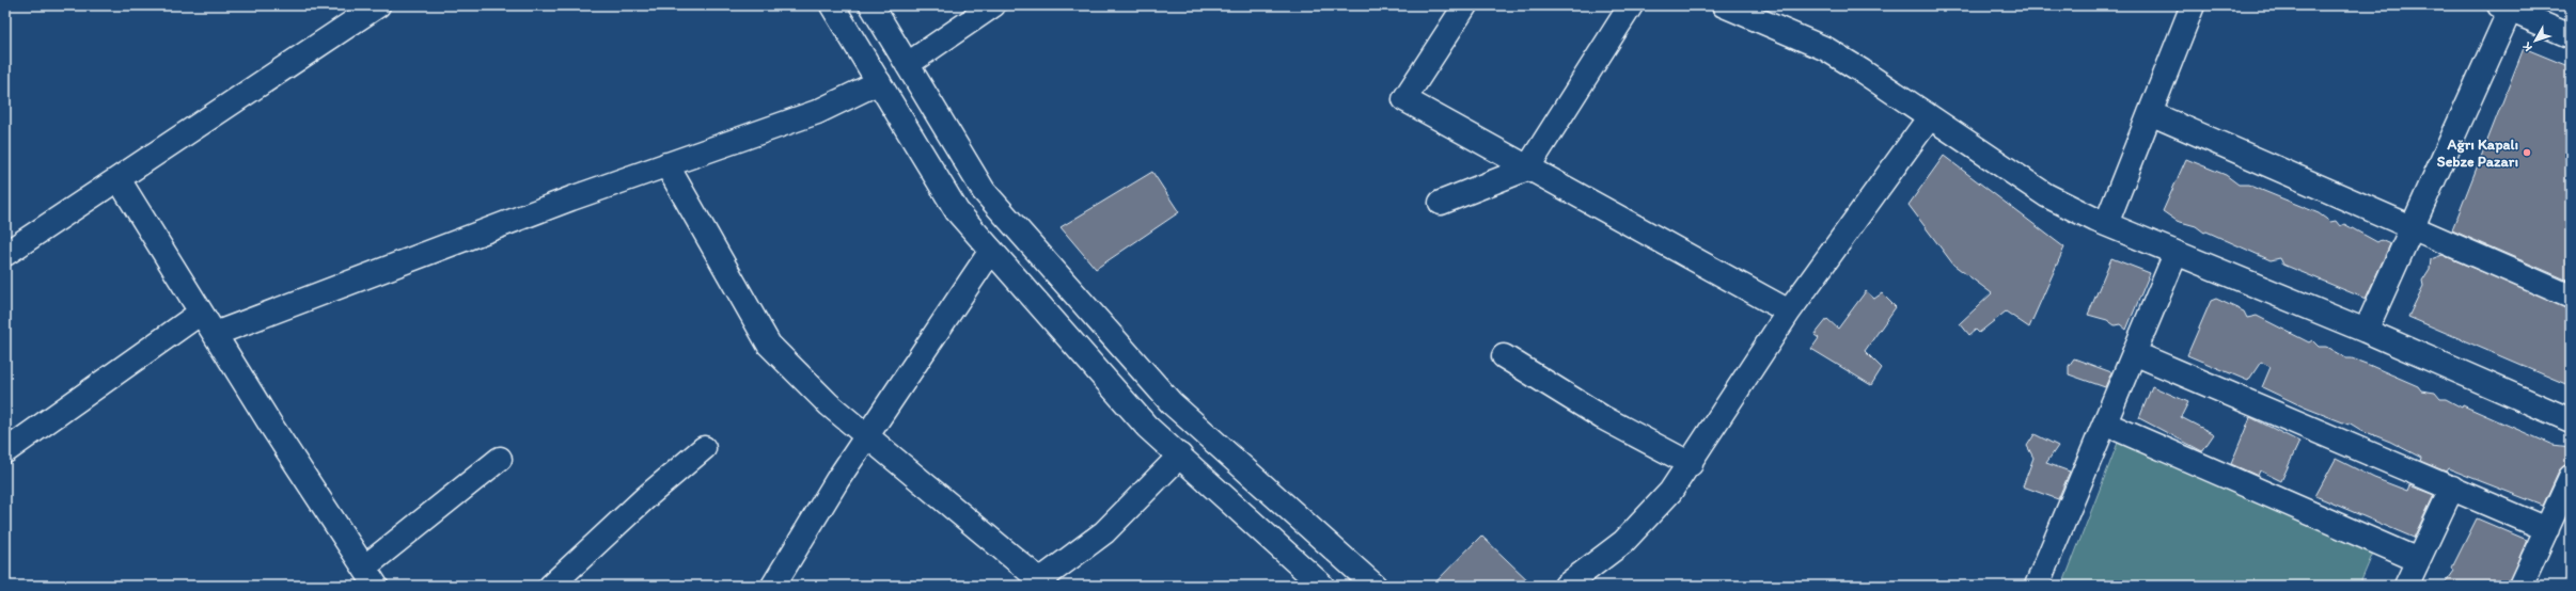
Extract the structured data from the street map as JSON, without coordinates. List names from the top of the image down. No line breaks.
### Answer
{"places":["Ağrı Kapalı Sebze Pazarı"],"north":"bottom left"}
